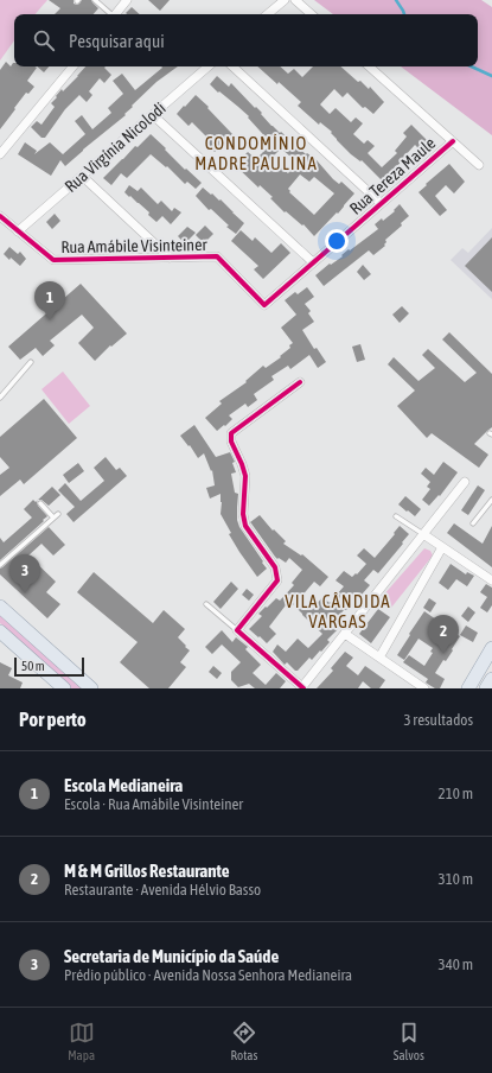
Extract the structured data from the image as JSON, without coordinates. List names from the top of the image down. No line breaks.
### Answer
{"streets":{"street":["Rua Virgínia Nicolodi","Rua Tereza Maule","Rua Amábile Visinteiner"]},"crossings":[["Rua Virgínia Nicolodi","Rua Amábile Visinteiner"],["Rua Tereza Maule","Rua Amábile Visinteiner"]],"districts":["CONDOMÍNIO MADRE PAULINA","VILA CÂNDIDA VARGAS"],"scale_bar":"50 m","page":{"search":"Pesquisar aqui","pins":["1","3","2"],"scale":"50 m","heading":["Por perto","3 resultados"],"list":[{"mark":"1","name":"Escola Medianeira","note":"Escola · Rua Amábile Visinteiner","value":"210 m"},{"mark":"2","name":"M & M Grillos Restaurante","note":"Restaurante · Avenida Hélvio Basso","value":"310 m"},{"mark":"3","name":"Secretaria de Município da Saúde","note":"Prédio público · Avenida Nossa Senhora Medianeira","value":"340 m"}],"nav":["Mapa","Rotas","Salvos"]}}
